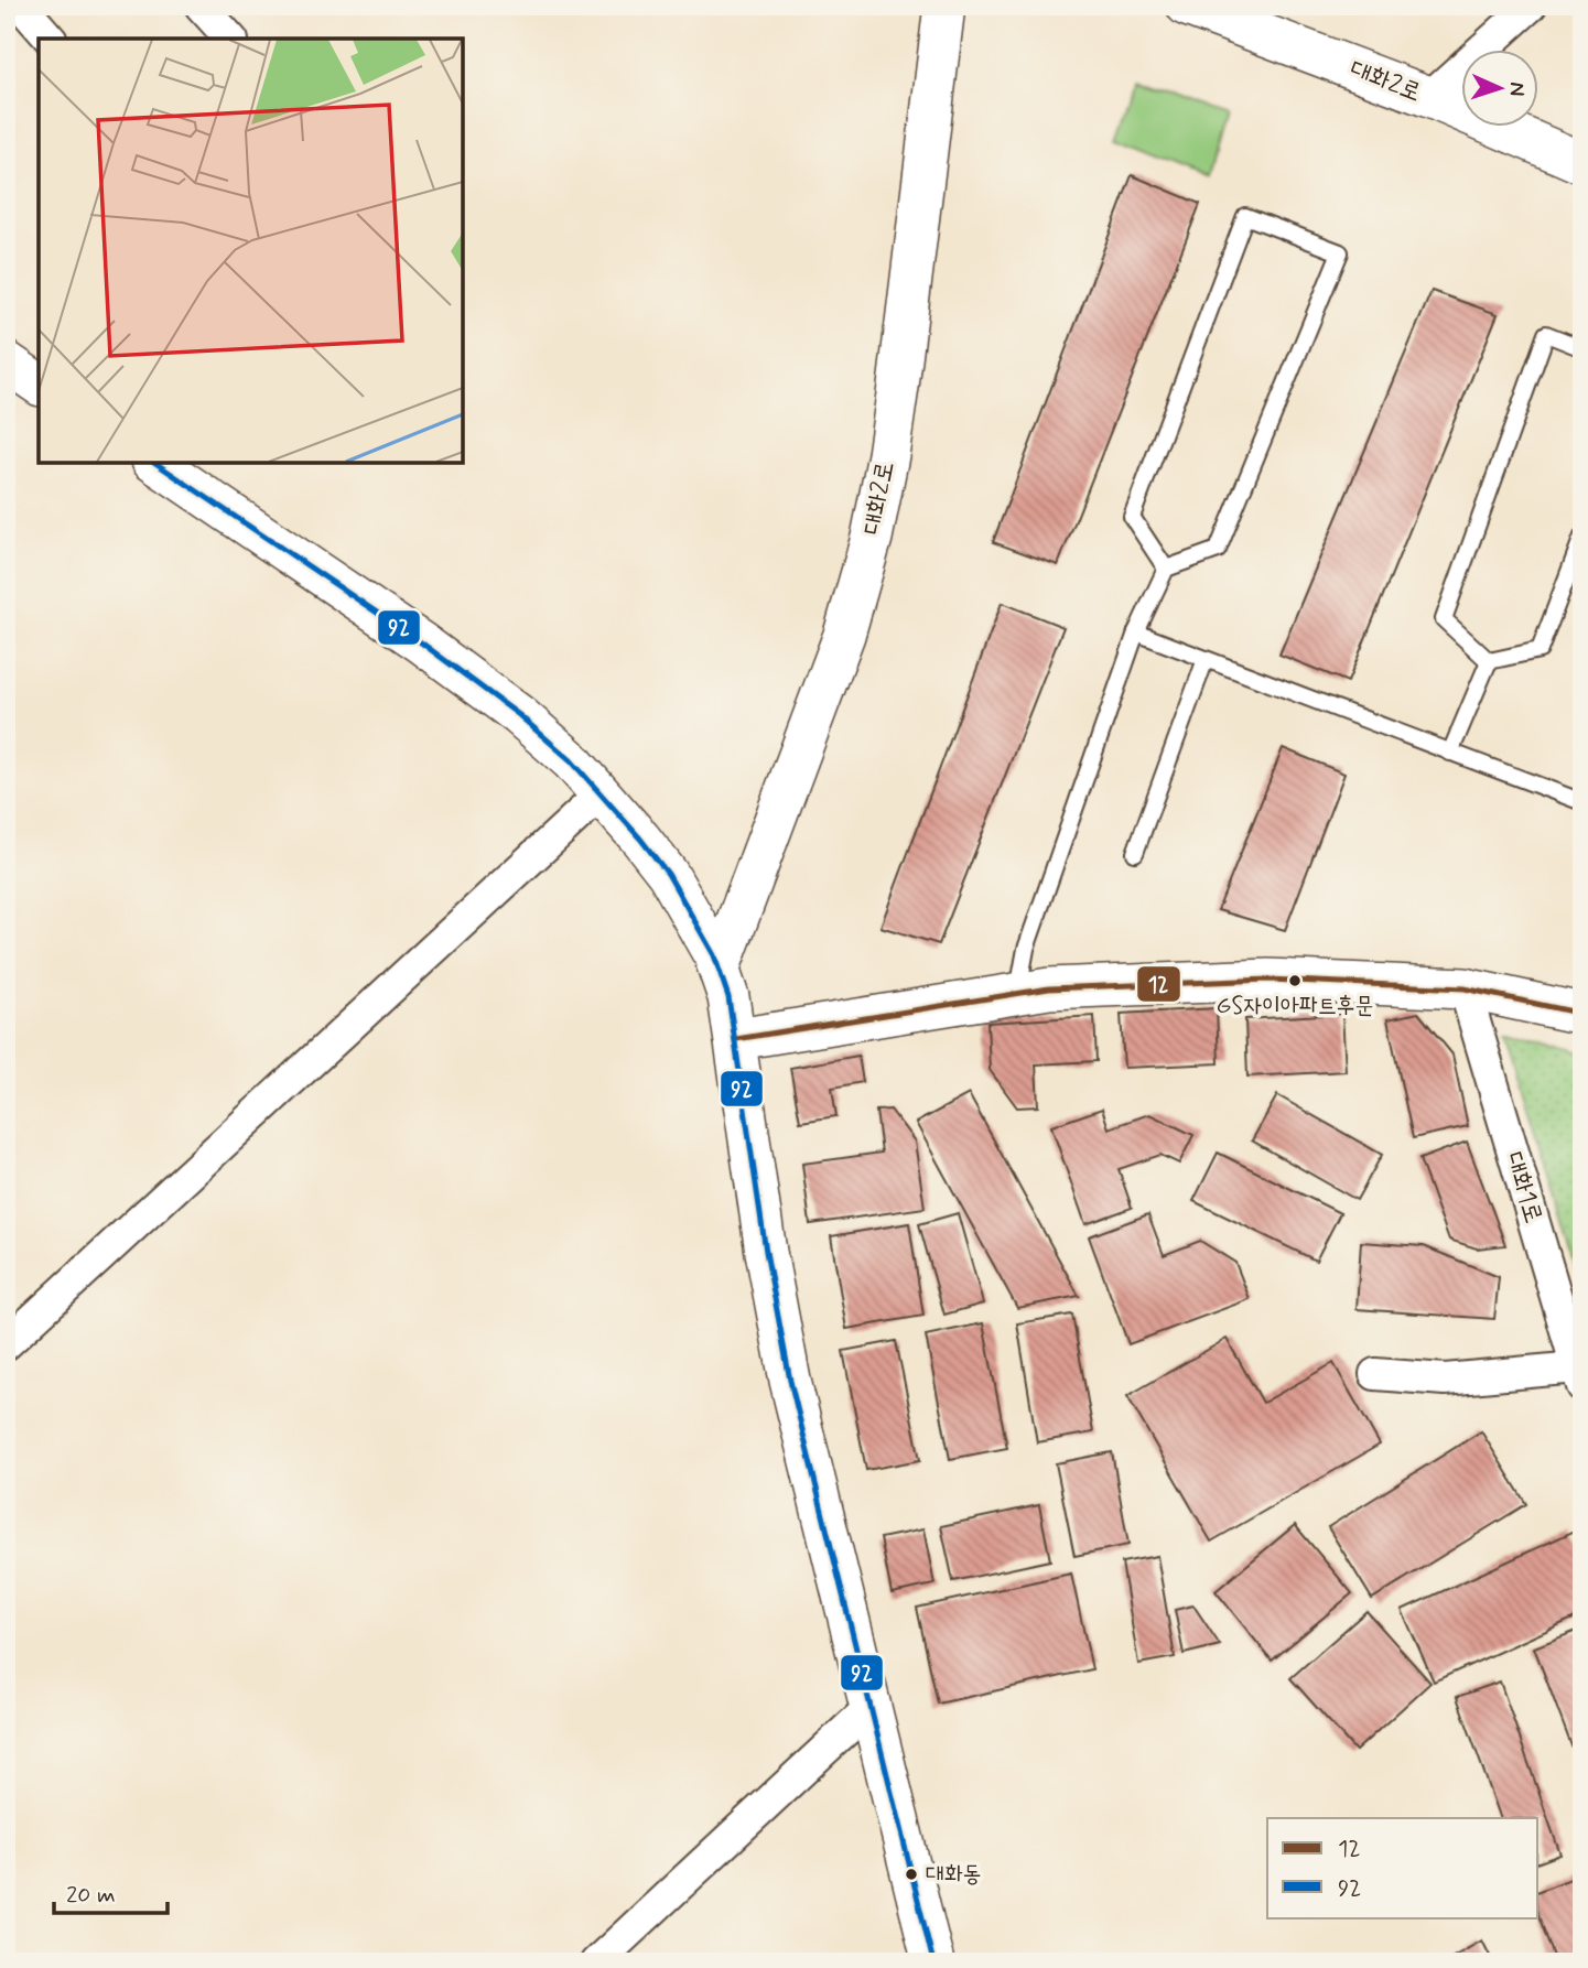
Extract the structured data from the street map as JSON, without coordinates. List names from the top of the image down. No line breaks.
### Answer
{"streets":{"street":["대화2로","대화1로"]},"places":["GS자이아파트후문","대화동"],"lines":["transit line 92","transit line 12"],"legend":["12","92"],"scale_bar":"20 m","north":"right"}
